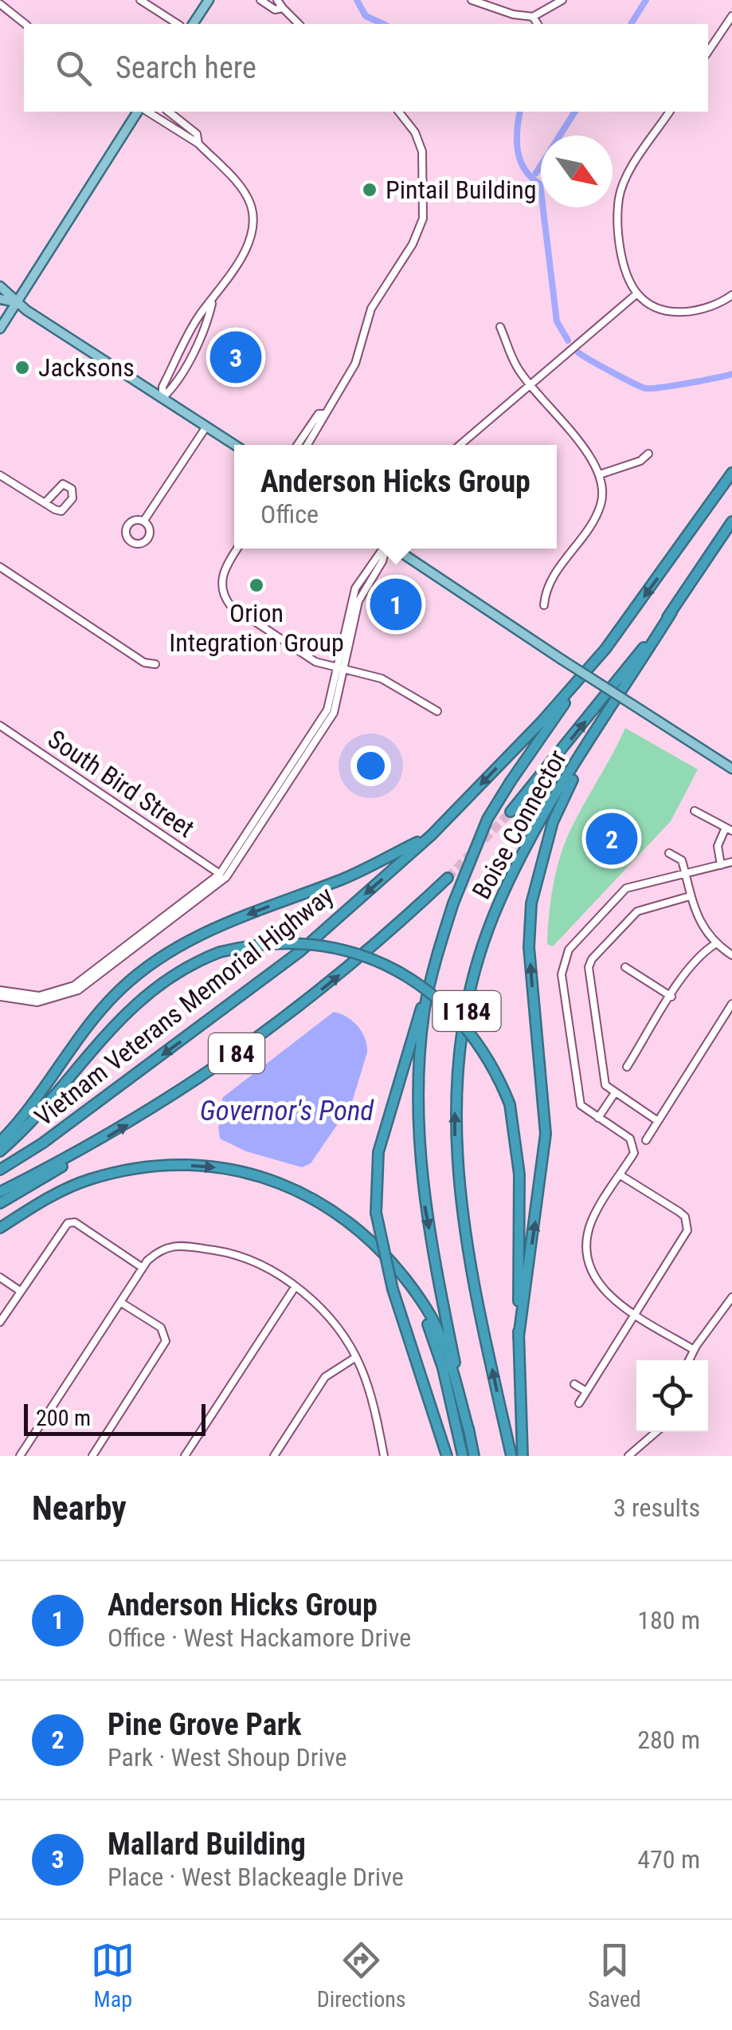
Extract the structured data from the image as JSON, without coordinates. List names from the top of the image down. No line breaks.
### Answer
{"streets":{"highway":["Boise Connector","Vietnam Veterans Memorial Highway","I 184","I 84"],"street":["South Bird Street"]},"crossings":[["Boise Connector","Vietnam Veterans Memorial Highway"]],"water":["Governor's Pond"],"places":["Pintail Building","Jacksons","Orion Integration Group"],"scale_bar":"200 m","north":"bottom right","page":{"search":"Search here","pins":["3","1","2"],"popup":["Anderson Hicks Group","Office"],"scale":"200 m","heading":["Nearby","3 results"],"list":[{"mark":"1","name":"Anderson Hicks Group","note":"Office · West Hackamore Drive","value":"180 m"},{"mark":"2","name":"Pine Grove Park","note":"Park · West Shoup Drive","value":"280 m"},{"mark":"3","name":"Mallard Building","note":"Place · West Blackeagle Drive","value":"470 m"}],"nav":["Map","Directions","Saved"]}}
